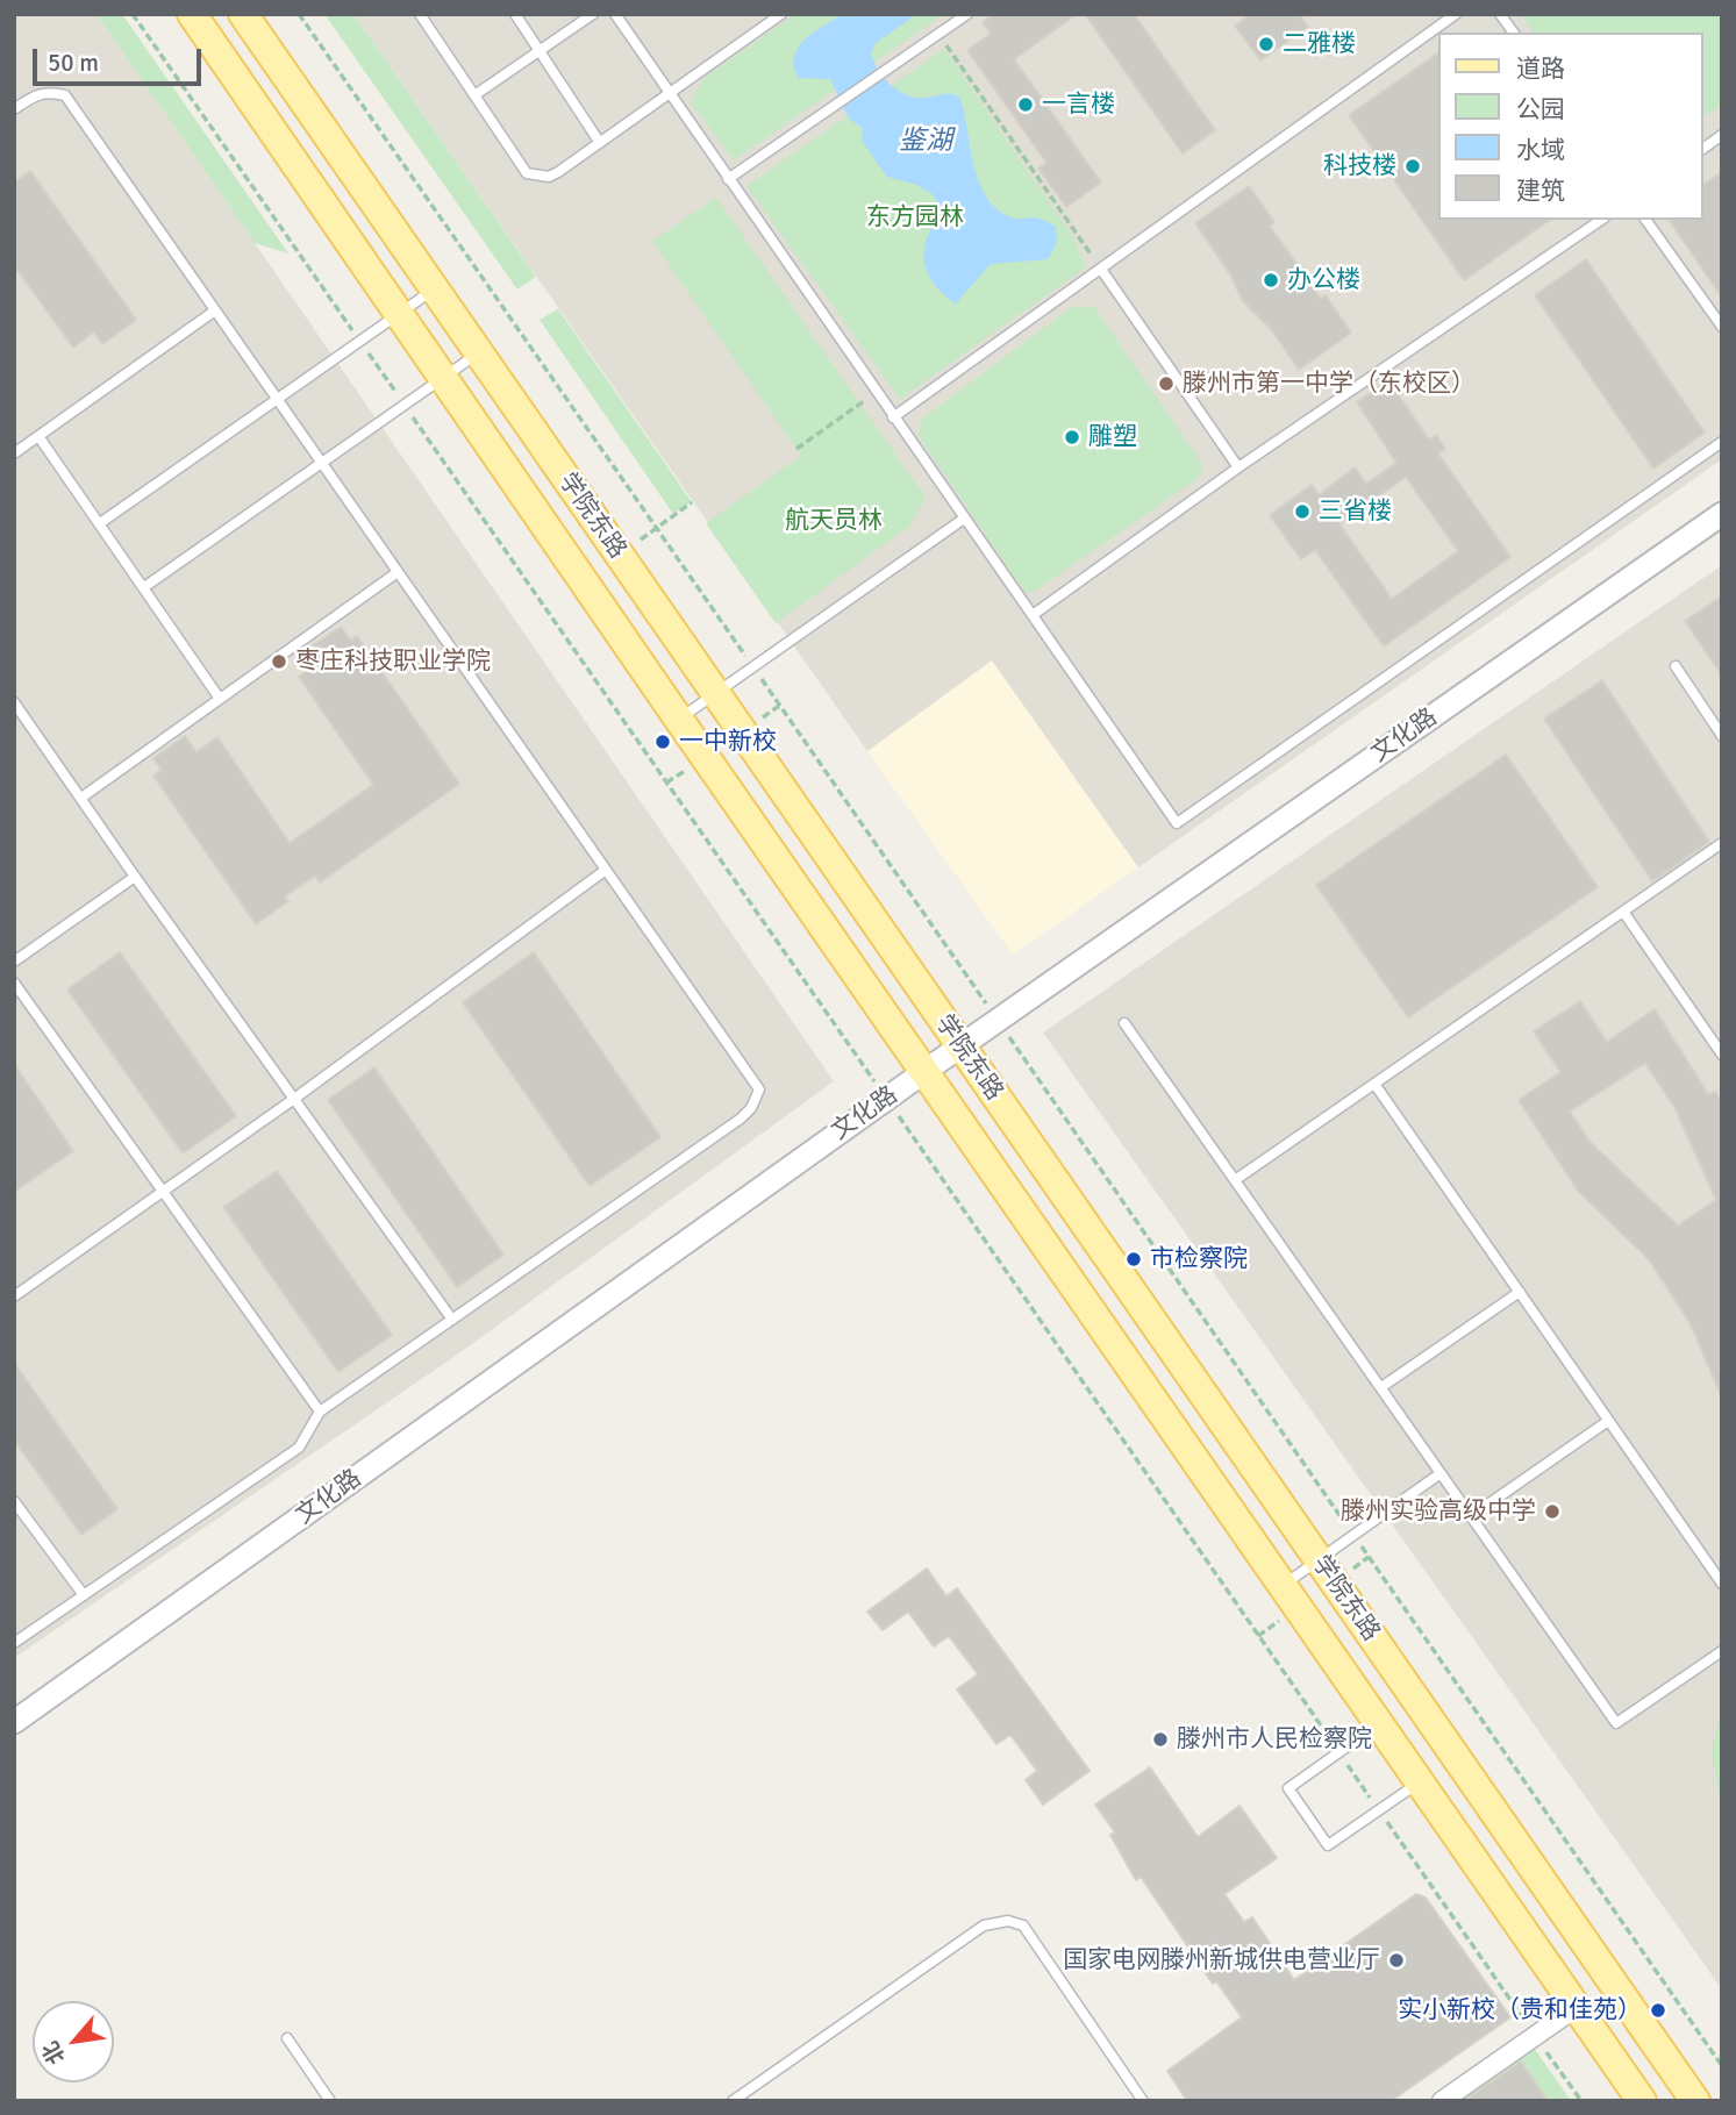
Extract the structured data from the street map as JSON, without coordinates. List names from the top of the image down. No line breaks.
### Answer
{"streets":{"main road":["学院东路"],"street":["文化路"]},"crossings":[["学院东路","文化路"]],"water":["鉴湖"],"parks":["东方园林","航天员林"],"places":["二雅楼","一言楼","科技楼","办公楼","滕州市第一中学（东校区）","雕塑","三省楼","枣庄科技职业学院","一中新校","市检察院","滕州实验高级中学","滕州市人民检察院","国家电网滕州新城供电营业厅","实小新校（贵和佳苑）"],"legend":["道路","公园","水域","建筑"],"scale_bar":"50 m","north":"bottom left"}
